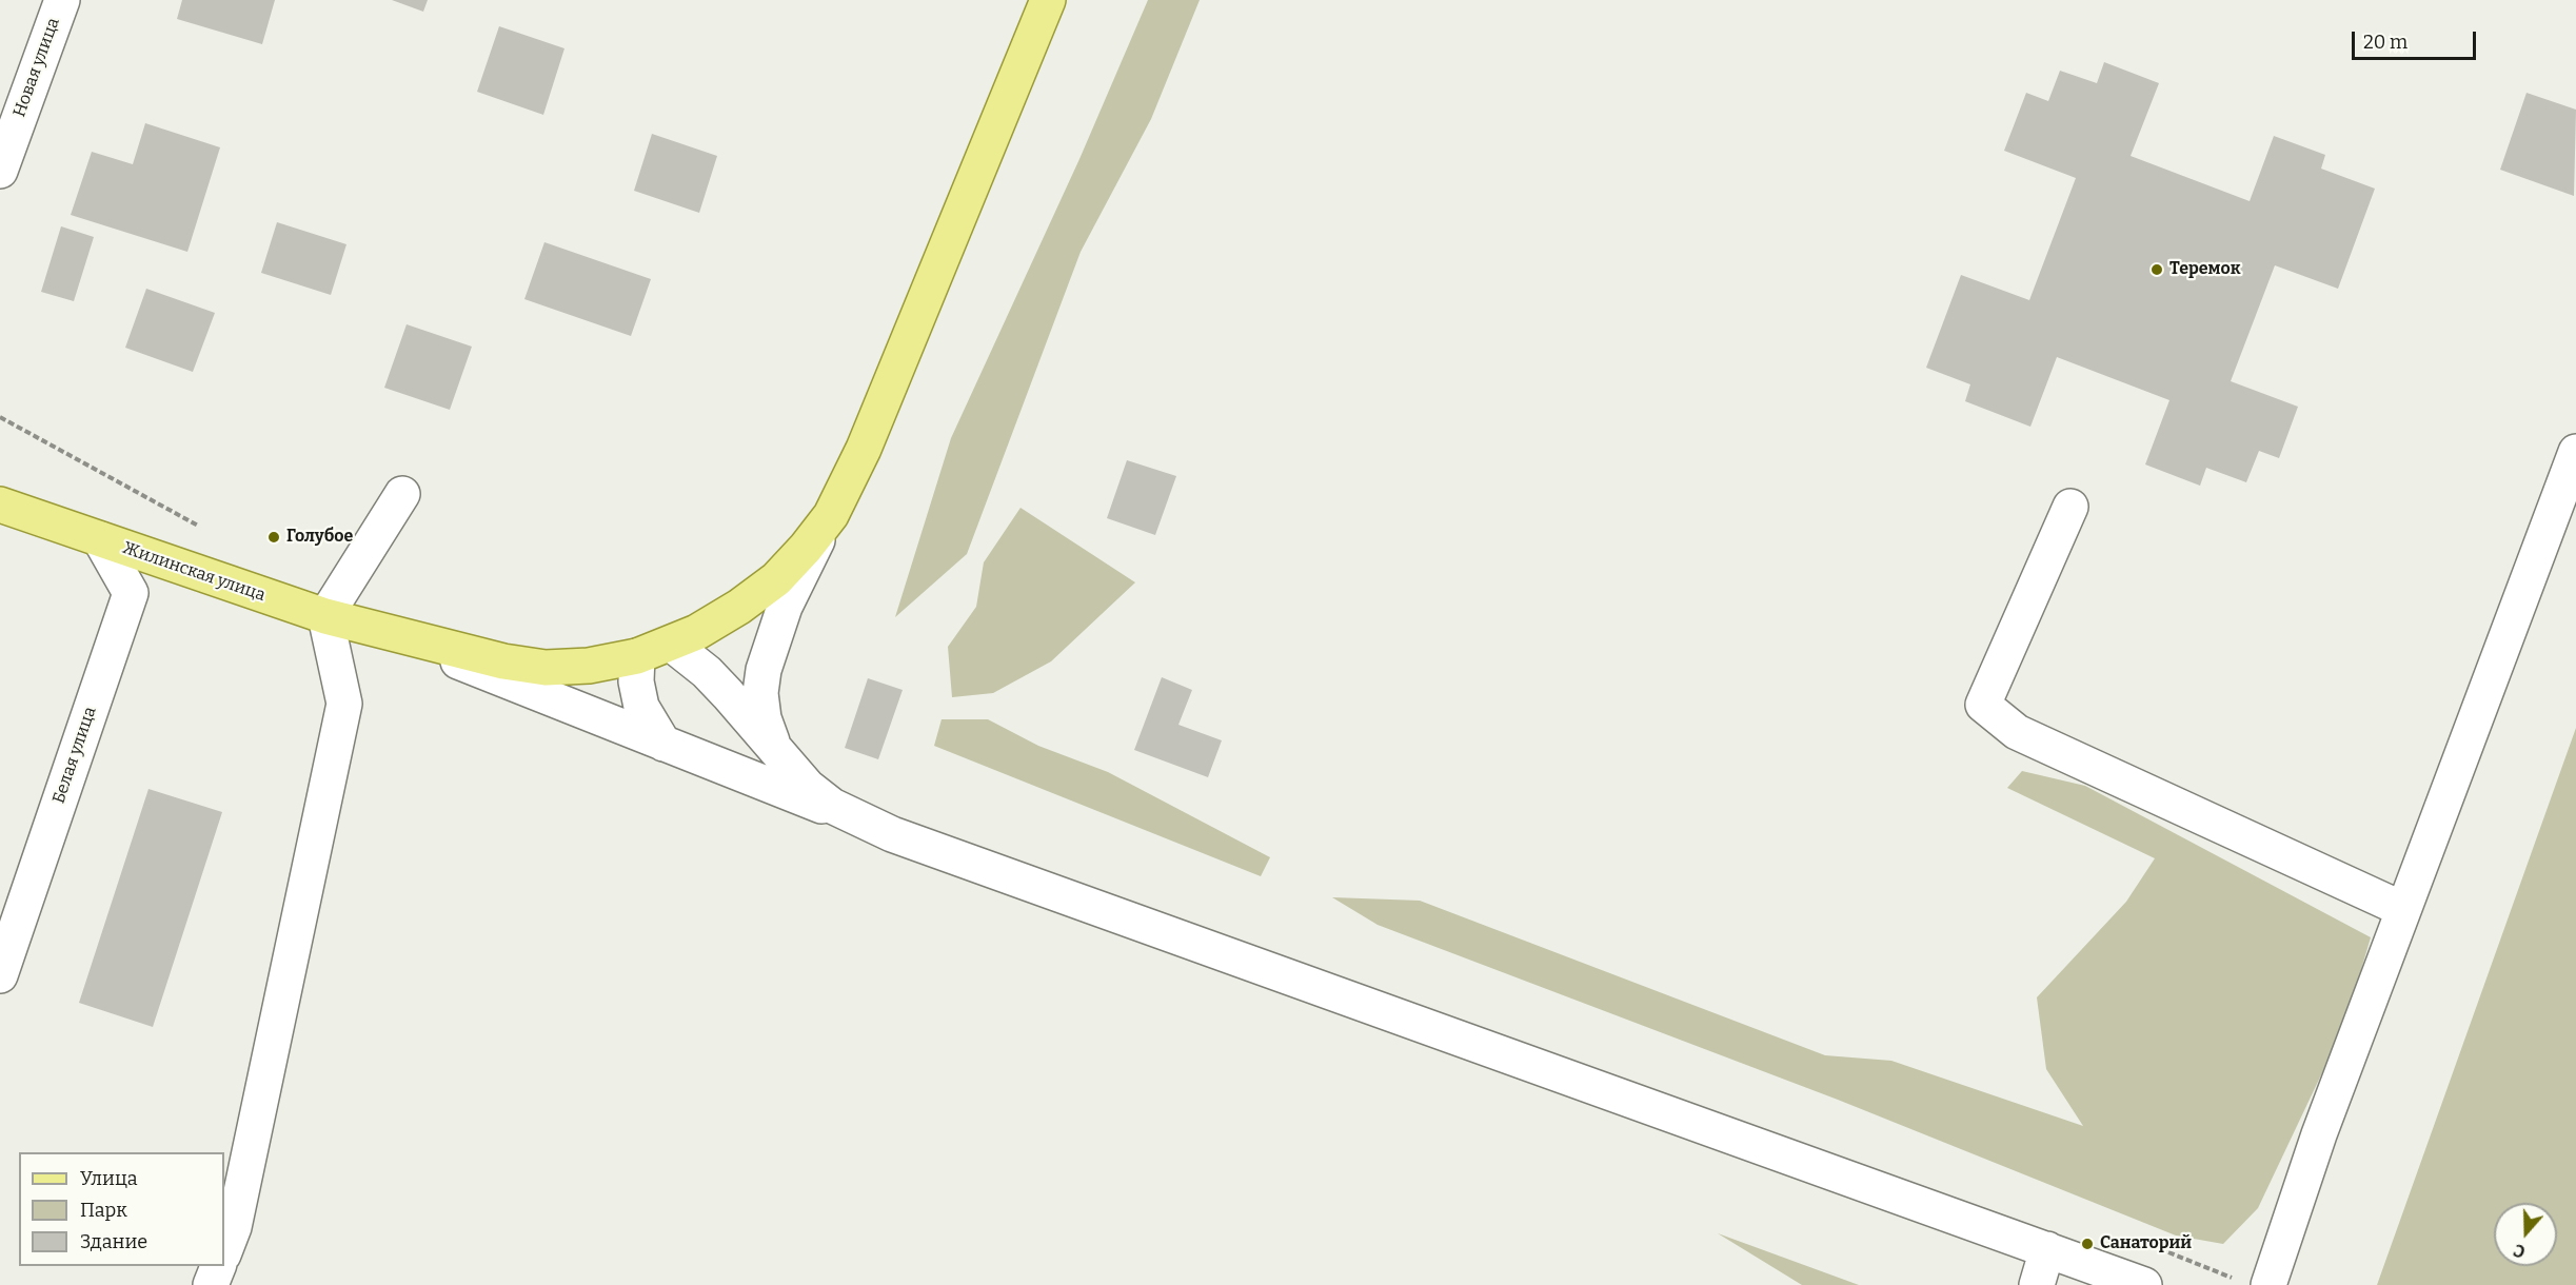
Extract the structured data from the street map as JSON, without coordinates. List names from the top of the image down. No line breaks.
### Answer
{"streets":{"main road":["Жилинская улица"],"street":["Новая улица","Белая улица"]},"crossings":[["Жилинская улица","Белая улица"]],"places":["Теремок","Голубое","Санаторий"],"legend":["Улица","Парк","Здание"],"scale_bar":"20 m","north":"bottom"}
